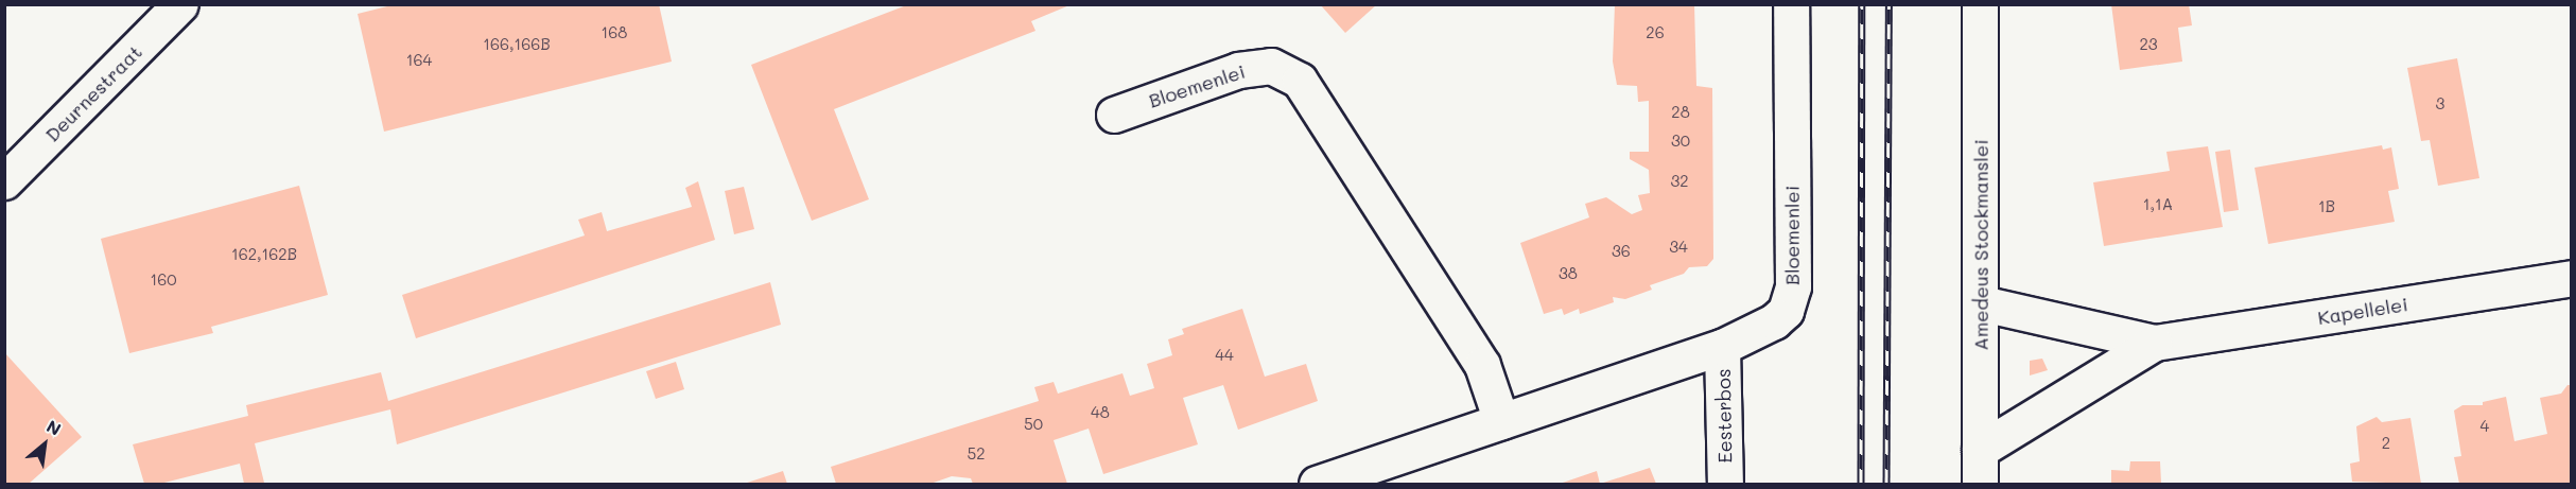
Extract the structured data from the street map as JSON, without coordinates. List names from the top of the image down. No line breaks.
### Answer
{"streets":{"street":["Bloemenlei","Deurnestraat","Amedeus Stockmanslei","Kapellelei","Eesterbos"]},"crossings":[["Bloemenlei","Eesterbos"],["Amedeus Stockmanslei","Kapellelei"]],"house_numbers":["168","26","166,166B","23","164","3","28","30","32","1,1A","1B","34","36","162,162B","38","160","44","48","50","4","2","52"],"north":"top right"}
